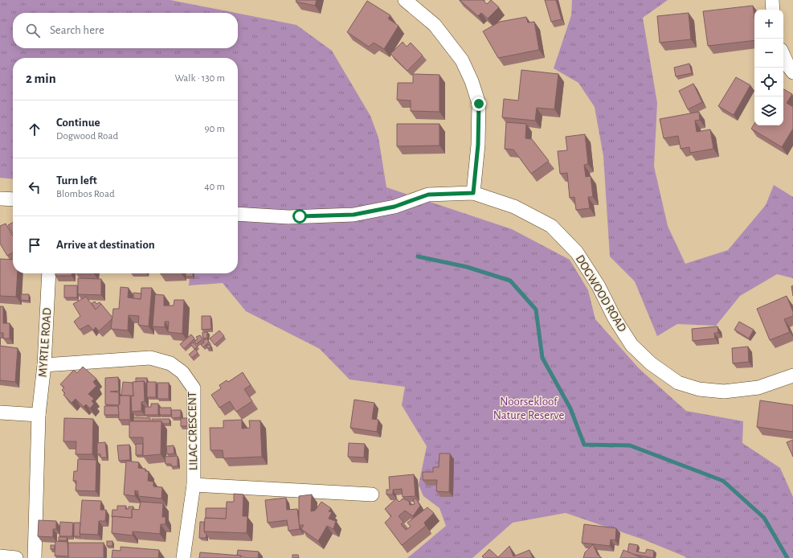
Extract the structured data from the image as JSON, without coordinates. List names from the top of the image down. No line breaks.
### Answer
{"streets":{"street":["DOGWOOD ROAD","MYRTLE ROAD","LILAC CRESCENT"]},"crossings":[["MYRTLE ROAD","LILAC CRESCENT"]],"parks":["Noorsekloof Nature Reserve"],"page":{"map_buttons":["+","−"],"search":"Search here","heading":["2 min","Walk · 130 m"],"list":[["Continue","Dogwood Road","90 m"],["Turn left","Blombos Road","40 m"],"Arrive at destination"]}}
